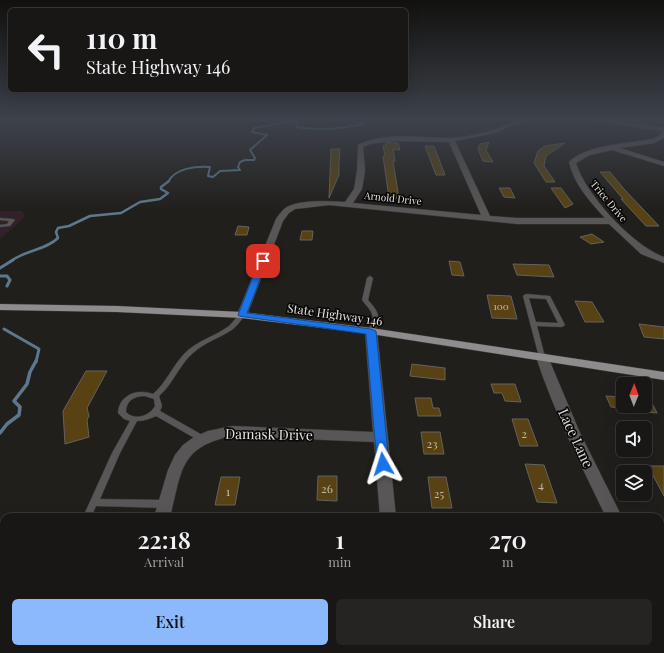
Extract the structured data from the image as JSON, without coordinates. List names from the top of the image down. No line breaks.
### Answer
{"streets":{"main road":["State Highway 146"],"street":["Arnold Drive","Trice Drive","Damask Drive","Lace Lane"]},"crossings":[["Arnold Drive","Trice Drive"],["Arnold Drive","State Highway 146"],["State Highway 146","Lace Lane"]],"house_numbers":["100","2","23","4","26","1","25"],"north":"top","page":{"turn":["110 m","State Highway 146"],"eta":["22:18","Arrival","1","min","270","m"],"buttons":["Exit","Share"]}}
